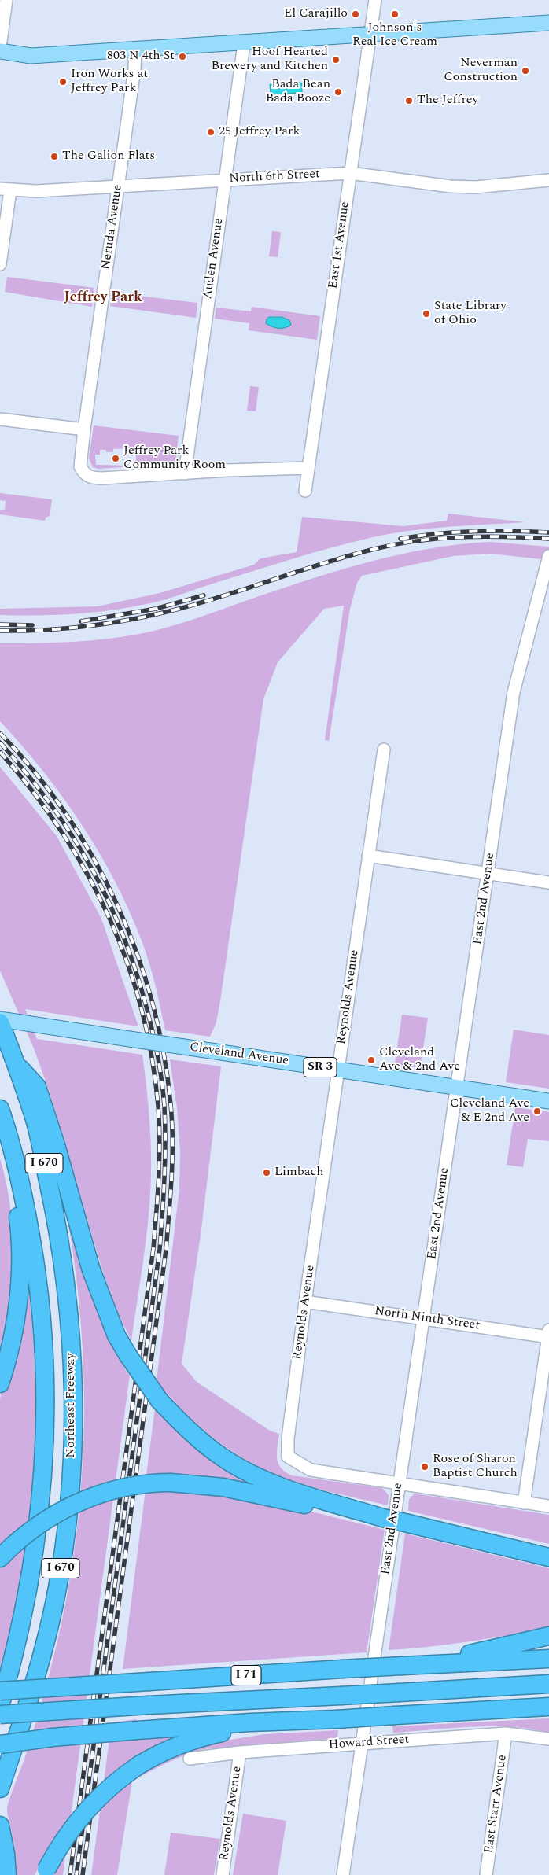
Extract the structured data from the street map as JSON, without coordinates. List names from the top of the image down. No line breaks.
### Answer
{"streets":{"highway":["I 670","Northeast Freeway","I 71"],"main road":["Cleveland Avenue","SR 3"],"street":["North 6th Street","Neruda Avenue","East 1st Avenue","Auden Avenue","East 2nd Avenue","Reynolds Avenue","North Ninth Street","Howard Street","East Starr Avenue"]},"crossings":[["North 6th Street","Neruda Avenue"],["North 6th Street","East 1st Avenue"],["North 6th Street","Auden Avenue"],["Neruda Avenue","Auden Avenue"],["East 2nd Avenue","Reynolds Avenue"],["East 2nd Avenue","Cleveland Avenue"],["East 2nd Avenue","North Ninth Street"],["East 2nd Avenue","Howard Street"],["Reynolds Avenue","Cleveland Avenue"],["Reynolds Avenue","North Ninth Street"],["Reynolds Avenue","Howard Street"],["Howard Street","East Starr Avenue"]],"districts":["Jeffrey Park"],"places":["El Carajillo","Johnson's Real Ice Cream","803 N 4th St","Hoof Hearted Brewery and Kitchen","Neverman Construction","Iron Works at Jeffrey Park","Bada Bean Bada Booze","The Jeffrey","25 Jeffrey Park","The Galion Flats","State Library of Ohio","Jeffrey Park Community Room","Cleveland Ave & 2nd Ave","Cleveland Ave & E 2nd Ave","Limbach","Rose of Sharon Baptist Church"]}
